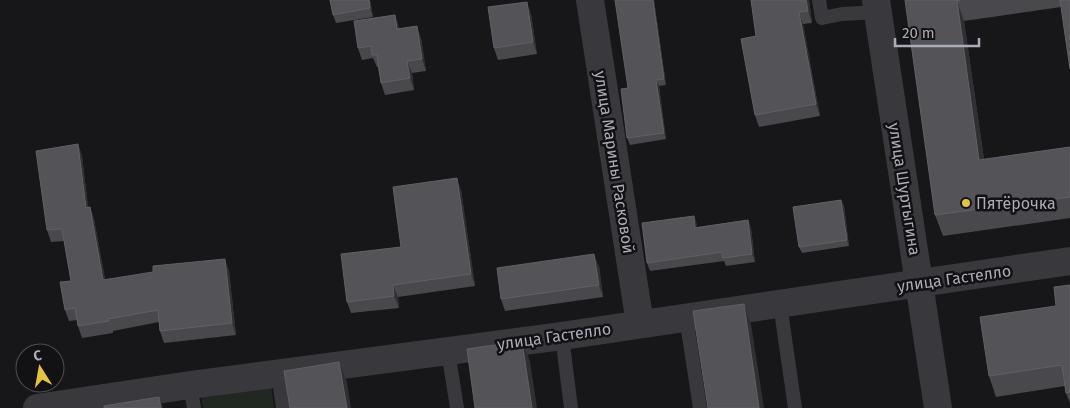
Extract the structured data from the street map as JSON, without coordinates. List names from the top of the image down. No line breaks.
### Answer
{"streets":{"street":["улица Марины Расковой","улица Шуртыгина","улица Гастелло"]},"crossings":[["улица Марины Расковой","улица Гастелло"],["улица Шуртыгина","улица Гастелло"]],"places":["Пятёрочка"],"scale_bar":"20 m","north":"top"}
